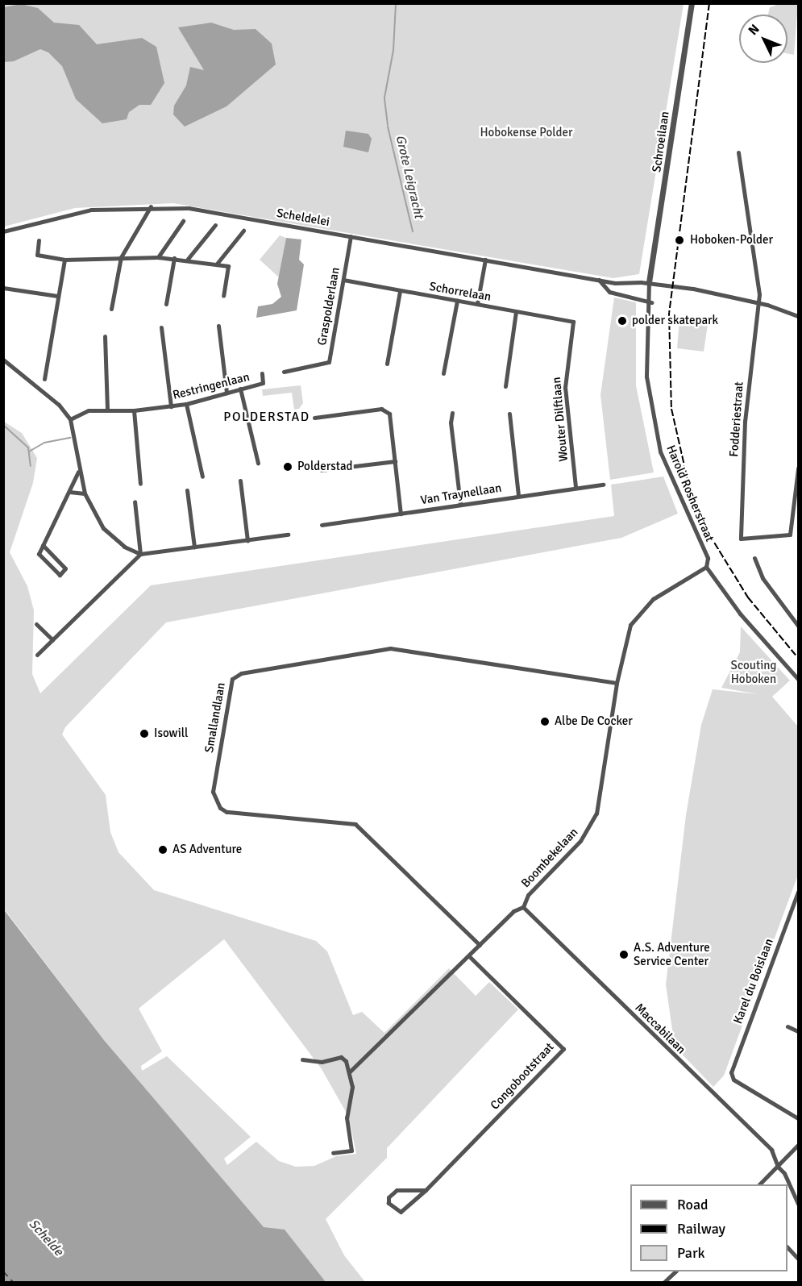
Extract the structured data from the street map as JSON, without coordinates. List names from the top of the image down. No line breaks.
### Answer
{"streets":{"street":["Schroeilaan","Scheldelei","Schorrelaan","Graspolderlaan","Restringenlaan","Wouter Dilftlaan","Fodderiestraat","Harold Rosherstraat","Van Traynellaan","Smallandlaan","Boombekelaan","Karel du Boislaan","Maccabilaan","Congobootstraat"]},"crossings":[["Schroeilaan","Scheldelei"],["Schroeilaan","Harold Rosherstraat"],["Scheldelei","Graspolderlaan"],["Scheldelei","Fodderiestraat"],["Scheldelei","Harold Rosherstraat"],["Schorrelaan","Graspolderlaan"],["Schorrelaan","Wouter Dilftlaan"],["Wouter Dilftlaan","Van Traynellaan"],["Harold Rosherstraat","Boombekelaan"],["Smallandlaan","Boombekelaan"],["Boombekelaan","Maccabilaan"],["Boombekelaan","Congobootstraat"]],"districts":["POLDERSTAD"],"water":["Grote Leigracht","Schelde"],"parks":["Hobokense Polder","Scouting Hoboken"],"places":["Hoboken-Polder","polder skatepark","Polderstad","Albe De Cocker","Isowill","AS Adventure","A.S. Adventure Service Center"],"legend":["Road","Railway","Park"],"north":"top left"}
